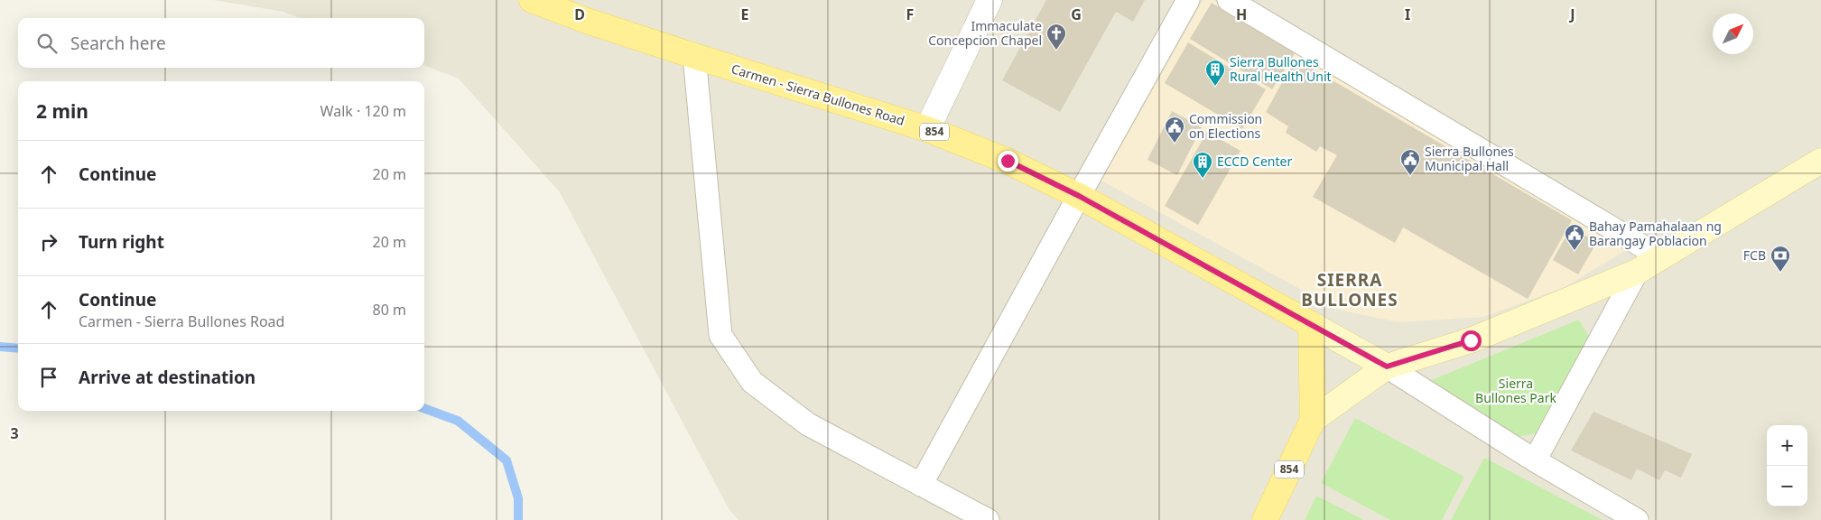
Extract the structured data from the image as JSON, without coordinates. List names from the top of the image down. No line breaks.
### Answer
{"streets":{"main road":["Carmen - Sierra Bullones Road","854"]},"crossings":[["Carmen - Sierra Bullones Road","854"]],"districts":["SIERRA BULLONES"],"parks":["Sierra Bullones Park"],"places":{"church":["Immaculate Concepcion Chapel"],"building":["Sierra Bullones Rural Health Unit","ECCD Center"],"public building":["Commission on Elections","Sierra Bullones Municipal Hall","Bahay Pamahalaan ng Barangay Poblacion"],"bank":["FCB"]},"north":"top right","page":{"search":"Search here","heading":["2 min","Walk · 120 m"],"list":[["Continue","20 m"],["Turn right","20 m"],["Continue","Carmen - Sierra Bullones Road","80 m"],"Arrive at destination"],"map_buttons":["+","−"]},"grid":{"columns":["D","E","F","G","H","I","J"],"rows":["3"]}}
